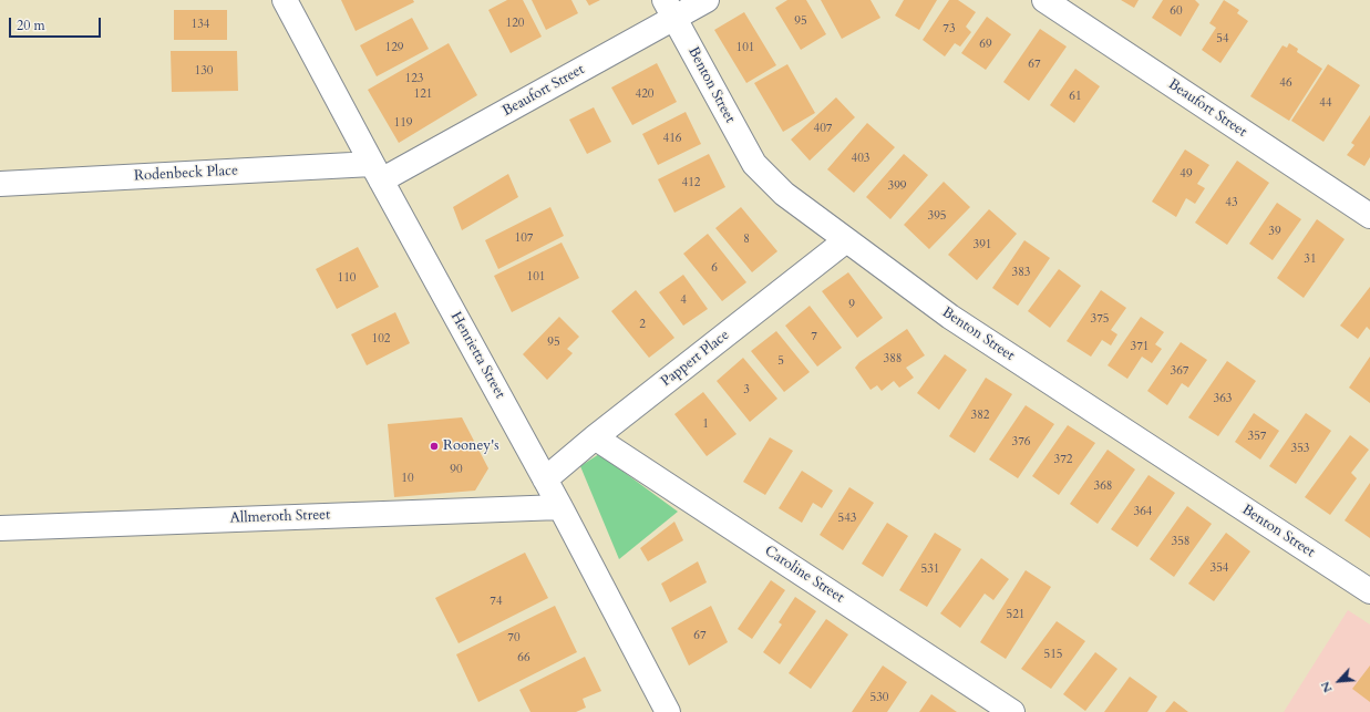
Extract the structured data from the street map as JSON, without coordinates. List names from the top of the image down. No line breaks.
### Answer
{"streets":{"street":["Benton Street","Beaufort Street","Rodenbeck Place","Henrietta Street","Pappert Place","Allmeroth Street","Caroline Street"]},"crossings":[["Benton Street","Beaufort Street"],["Benton Street","Pappert Place"],["Beaufort Street","Rodenbeck Place"],["Beaufort Street","Henrietta Street"],["Rodenbeck Place","Henrietta Street"],["Henrietta Street","Pappert Place"],["Henrietta Street","Allmeroth Street"],["Pappert Place","Caroline Street"]],"places":["Rooney's"],"house_numbers":["60","95","120","134","73","54","69","129","101","67","130","123","46","121","420","61","44","119","407","416","403","49","412","399","43","395","39","107","8","391","31","6","383","101","110","4","9","375","2","7","102","95","371","388","5","367","3","363","382","1","357","376","353","372","90","10","368","364","543","358","354","531","74","521","67","70","515","66","530"],"scale_bar":"20 m","north":"bottom left"}
